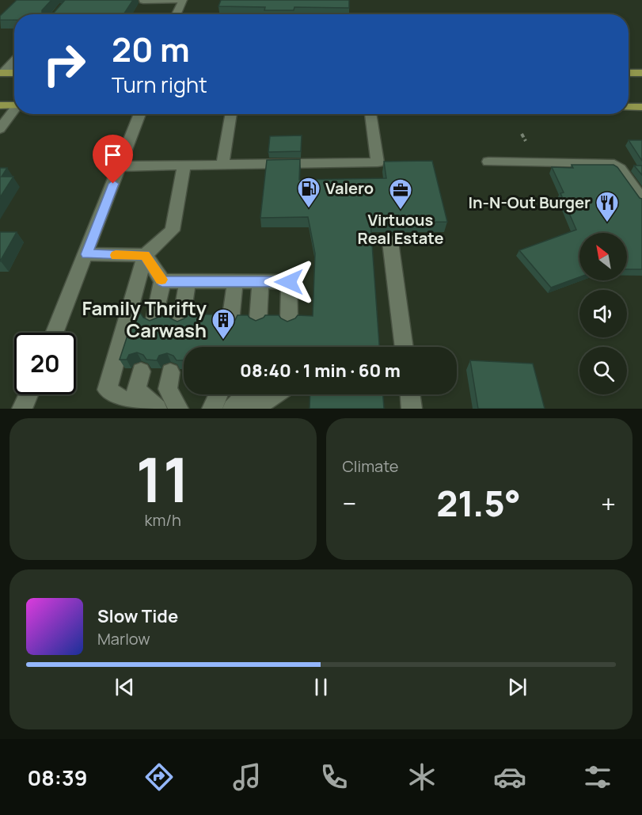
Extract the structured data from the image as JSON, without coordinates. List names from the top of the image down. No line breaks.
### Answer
{"places":{"fuel station":["Valero"],"office":["Virtuous Real Estate"],"restaurant":["In-N-Out Burger"],"building":["Family Thrifty Carwash"]},"north":"top left","page":{"turn":["20 m","Turn right"],"limit":"20","trip":"08:40 · 1 min · 60 m","tile":[["11","km/h"],"Climate"],"heat":["−","21.5°","+"],"song":["Slow Tide","Marlow"],"tabs":"08:39"}}
